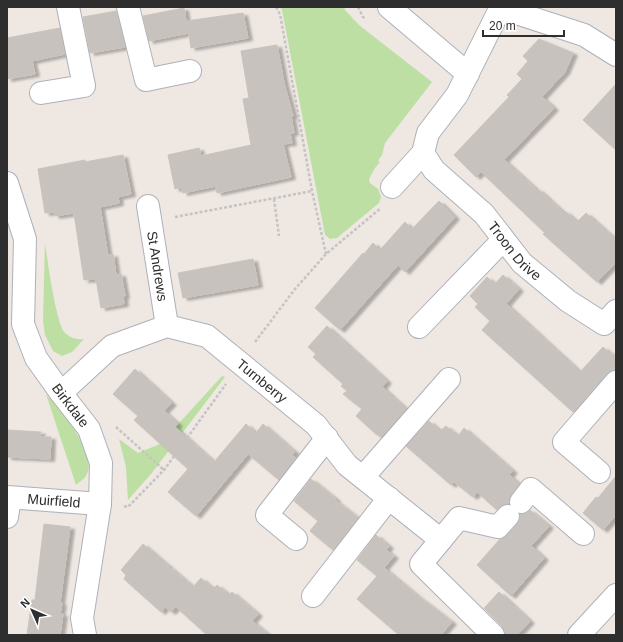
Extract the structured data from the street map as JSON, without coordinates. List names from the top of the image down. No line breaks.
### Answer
{"streets":{"street":["Troon Drive","St Andrews","Turnberry","Birkdale","Muirfield"]},"crossings":[["St Andrews","Turnberry"],["Birkdale","Muirfield"]],"scale_bar":"20 m","north":"top left"}
